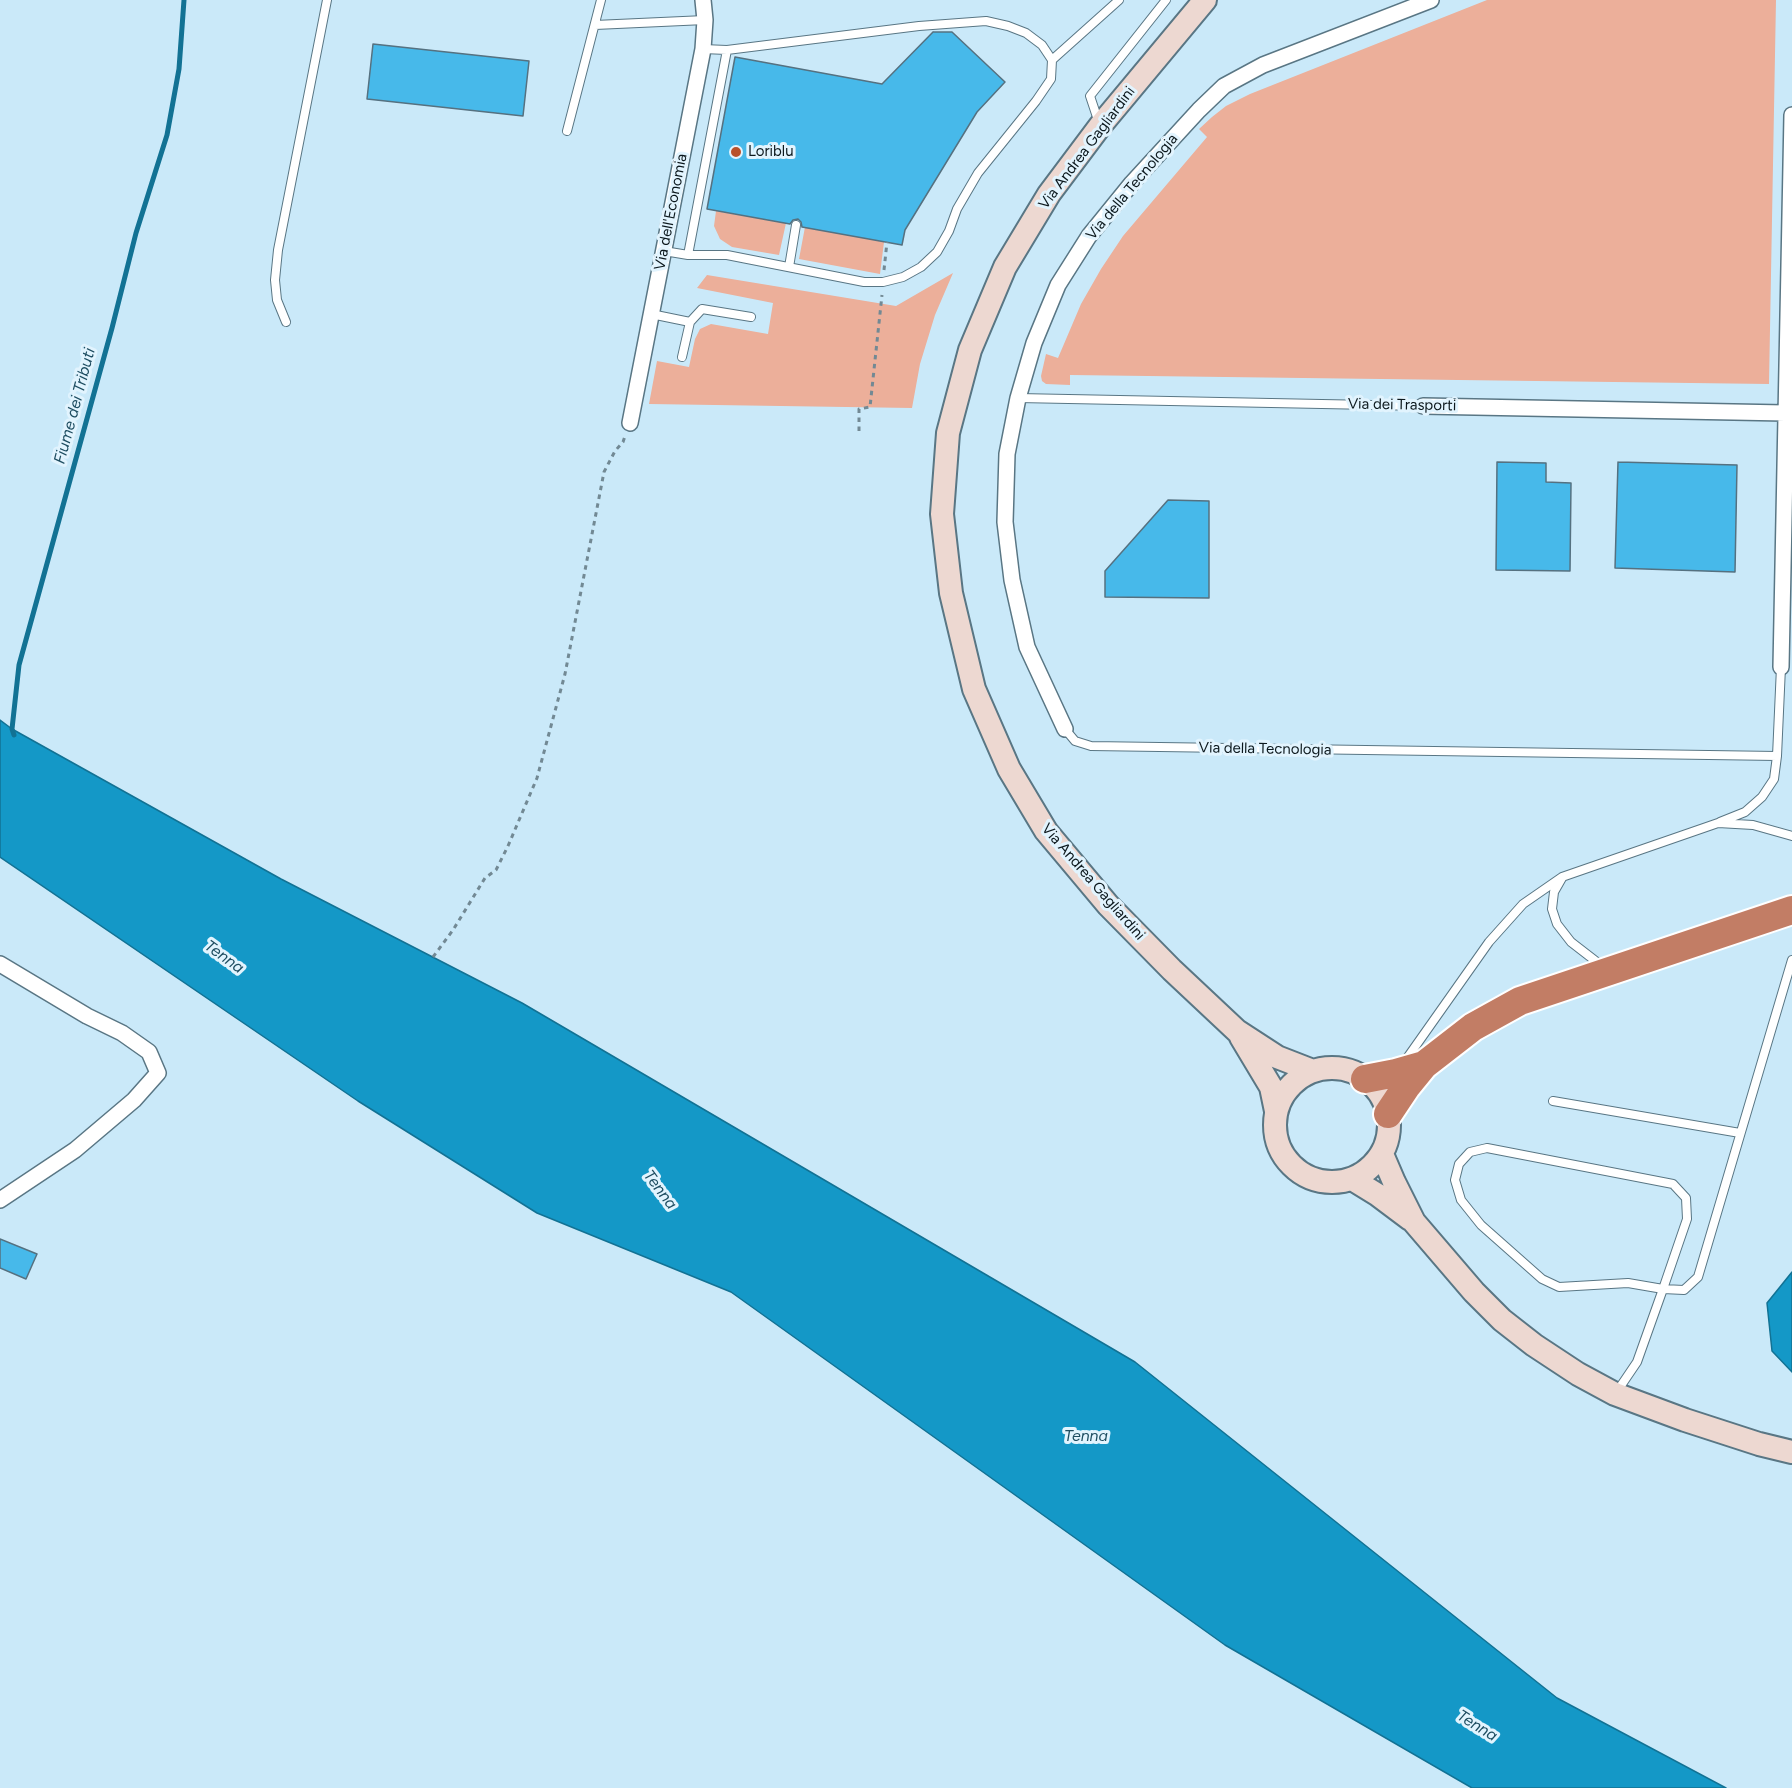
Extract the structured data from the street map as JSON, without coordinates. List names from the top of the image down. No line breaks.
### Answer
{"streets":{"main road":["Via Andrea Gagliardini"],"street":["Via della Tecnologia","Via dell'Economia","Via dei Trasporti"]},"crossings":[["Via della Tecnologia","Via dei Trasporti"]],"water":["Fiume dei Tributi","Tenna"],"places":["Loriblu"]}
